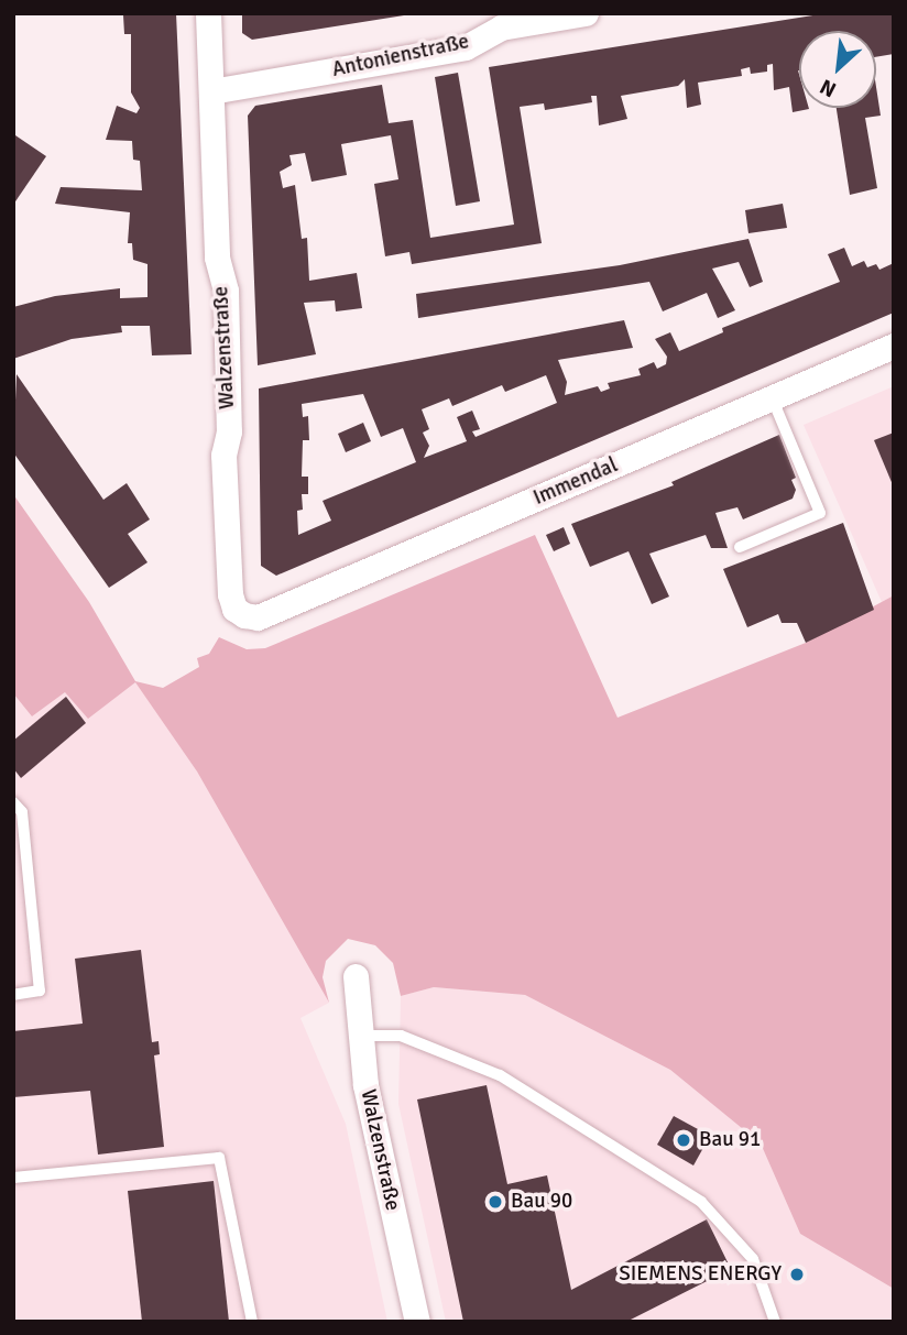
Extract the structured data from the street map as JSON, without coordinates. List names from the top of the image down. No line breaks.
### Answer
{"streets":{"street":["Antonienstraße","Walzenstraße","Immendal"]},"crossings":[["Antonienstraße","Walzenstraße"],["Walzenstraße","Immendal"]],"places":["Bau 91","Bau 90","SIEMENS ENERGY"],"north":"bottom left"}
